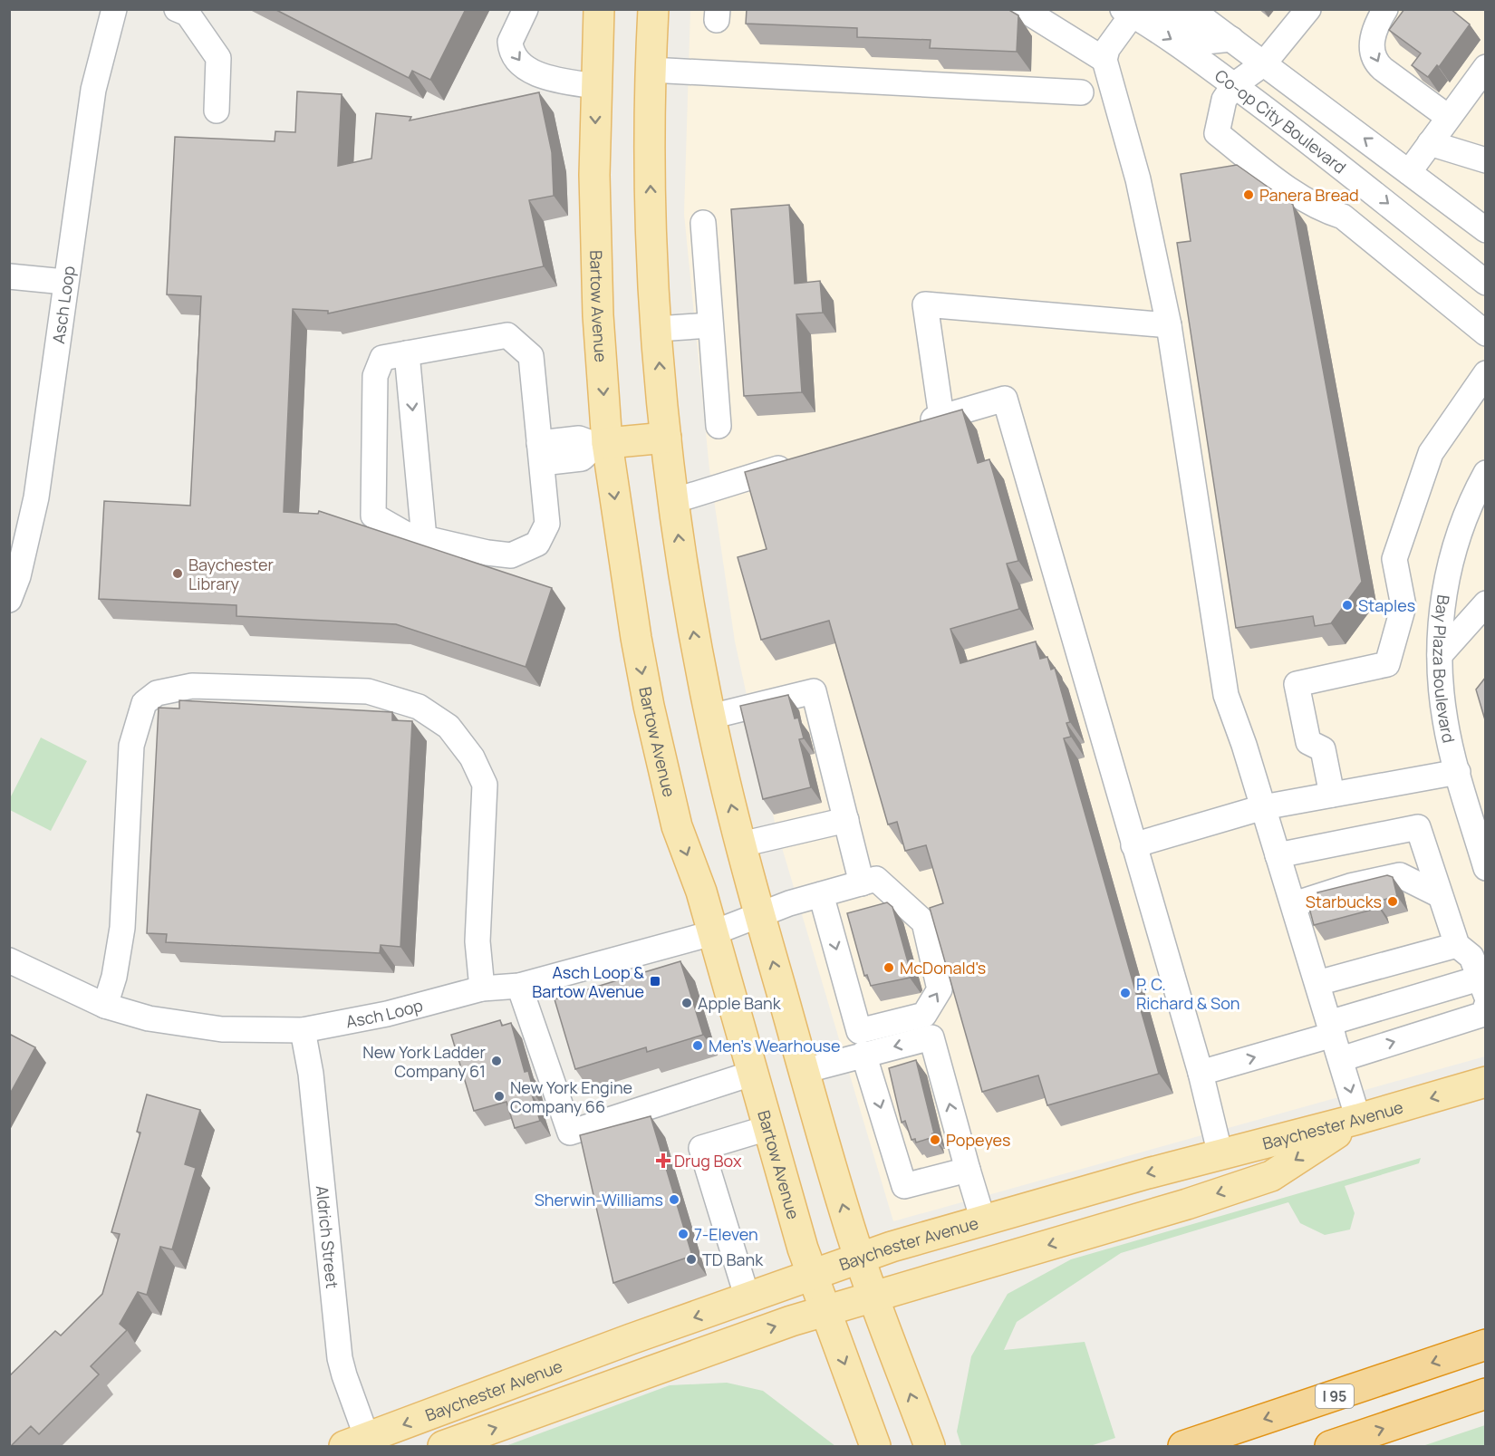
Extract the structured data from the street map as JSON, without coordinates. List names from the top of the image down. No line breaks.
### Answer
{"streets":{"highway":["I 95"],"main road":["Bartow Avenue","Baychester Avenue"],"street":["Co-op City Boulevard","Asch Loop","Bay Plaza Boulevard","Aldrich Street"]},"crossings":[["Asch Loop","Bartow Avenue"],["Asch Loop","Aldrich Street"],["Bartow Avenue","Baychester Avenue"],["Baychester Avenue","Aldrich Street"]],"places":{"other":["Panera Bread","Baychester Library","Staples","Starbucks","McDonald's","P. C. Richard & Son","Apple Bank","Men's Wearhouse","New York Ladder Company 61","New York Engine Company 66","Popeyes","Sherwin-Williams","7-Eleven","TD Bank"],"transit":["Asch Loop & Bartow Avenue"],"health":["Drug Box"]}}
